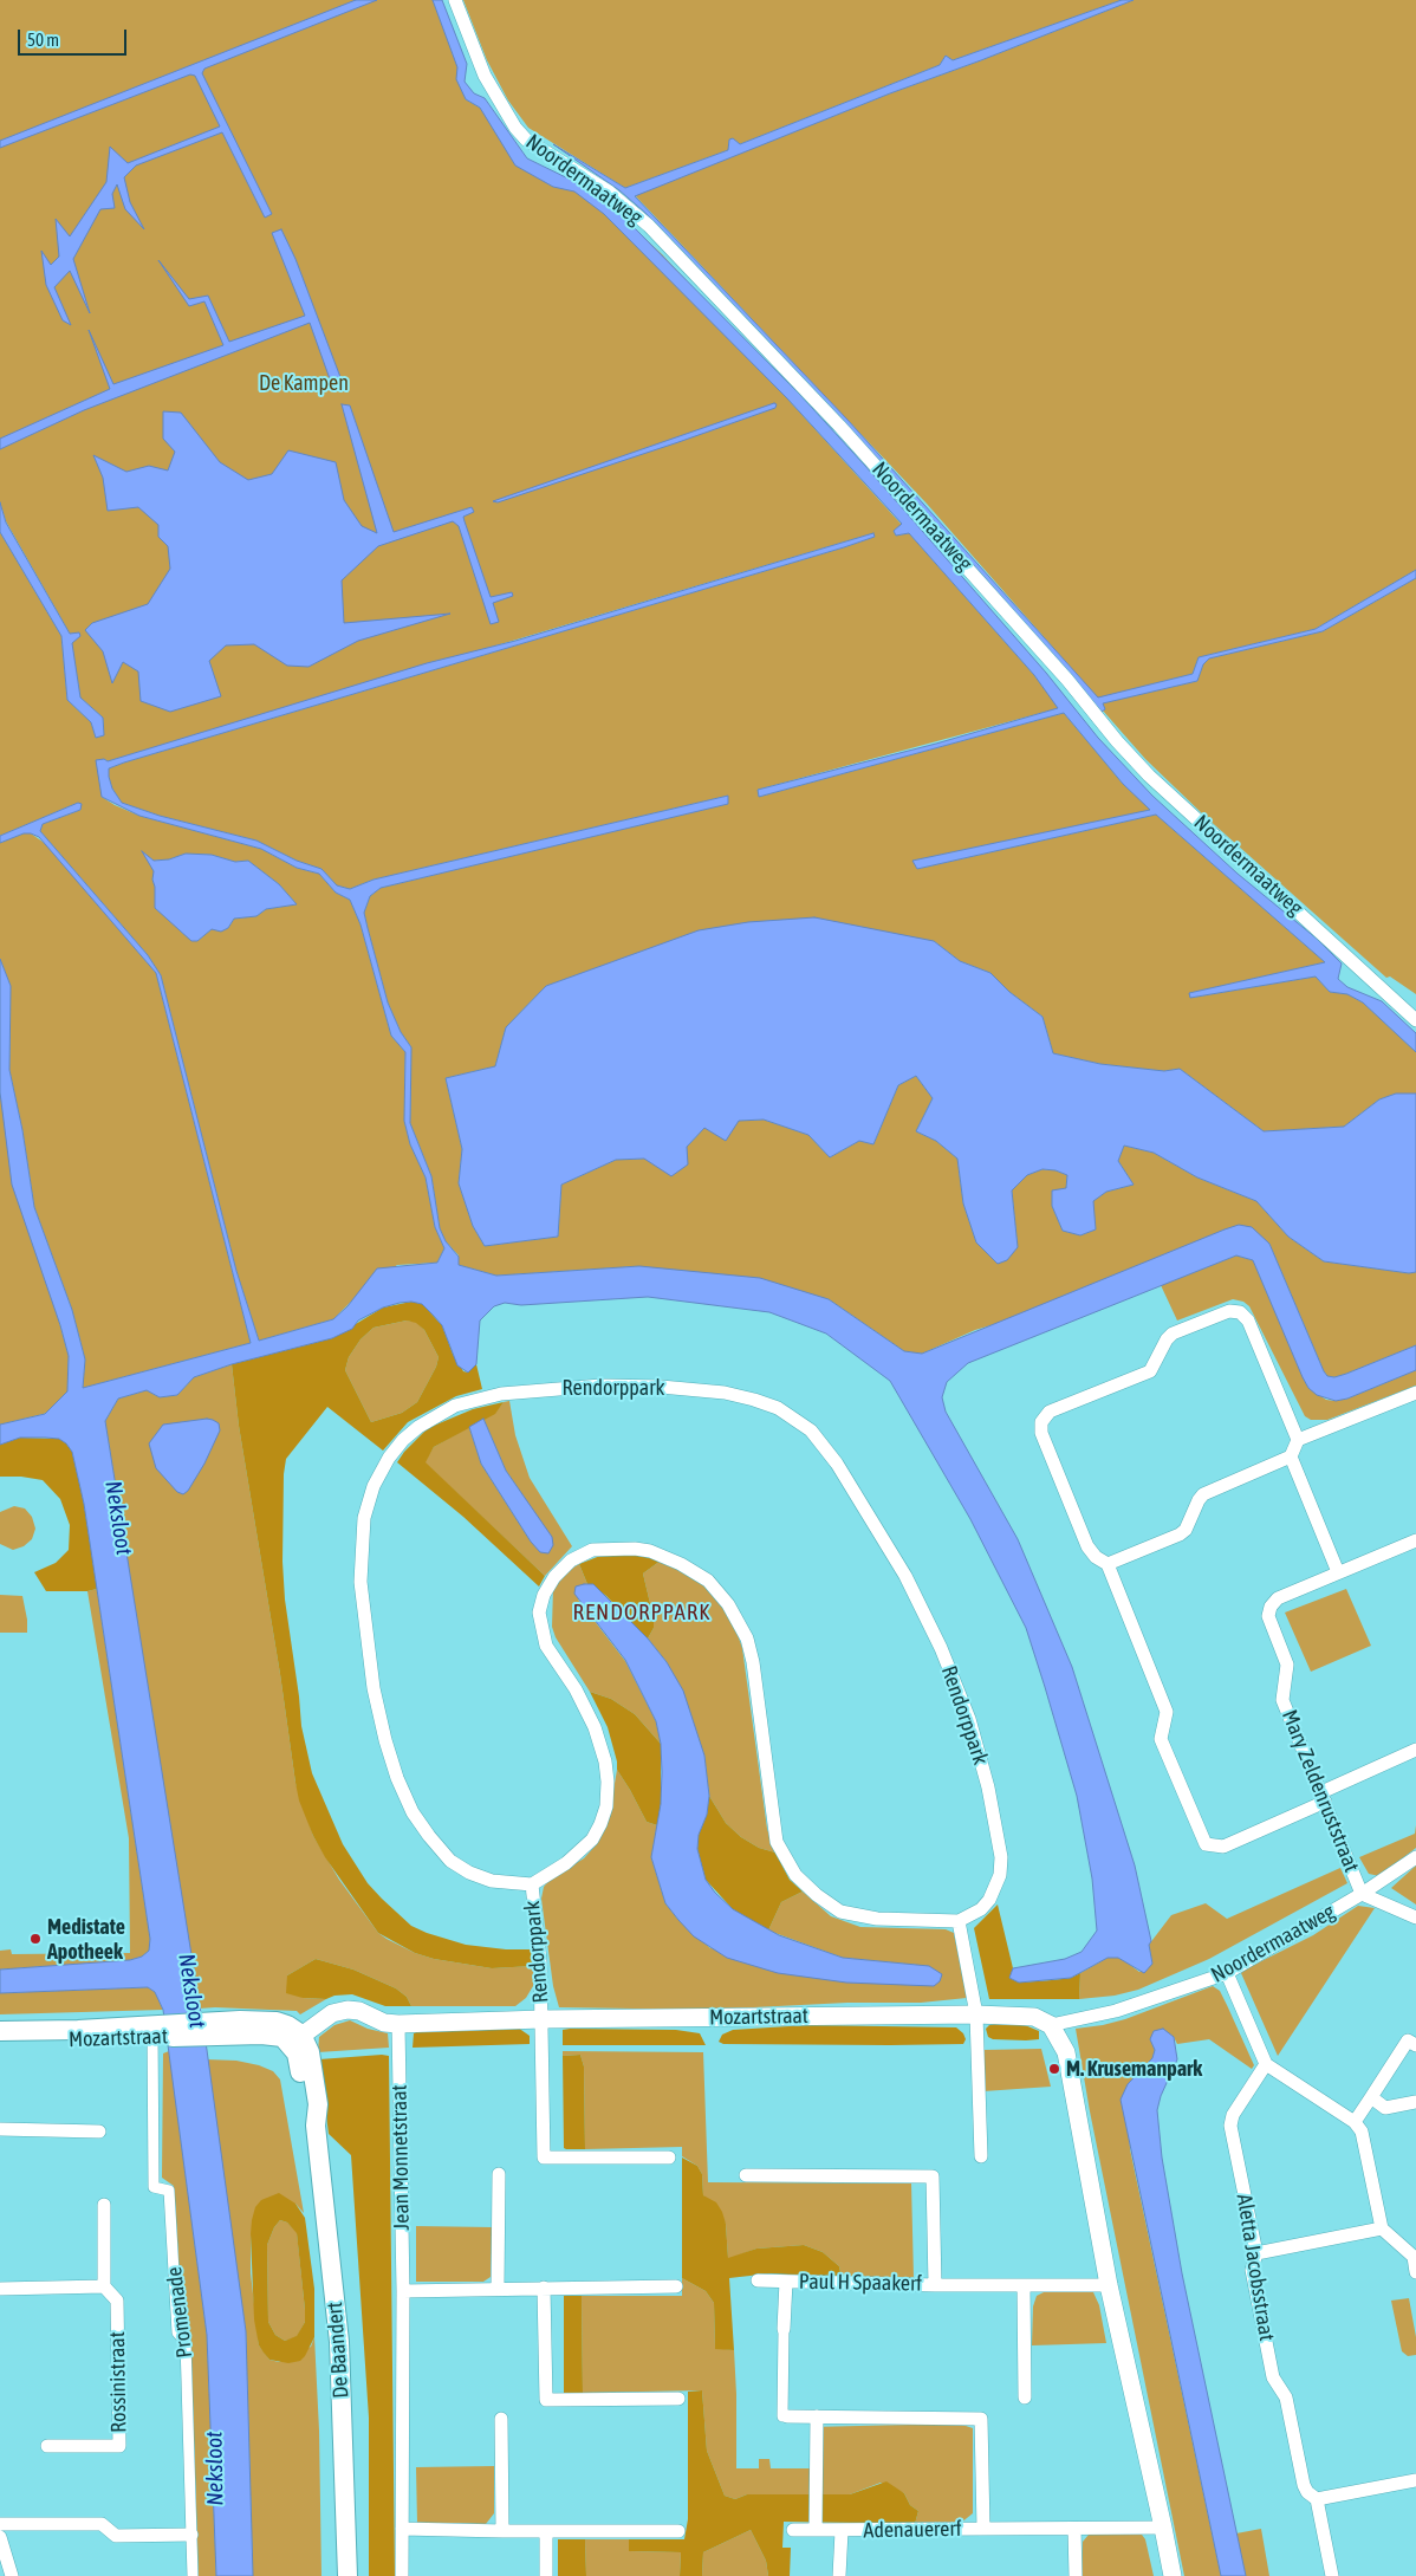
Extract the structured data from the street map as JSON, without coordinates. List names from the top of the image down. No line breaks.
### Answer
{"streets":{"main road":["Mozartstraat","De Baandert"],"street":["Noordermaatweg","Rendorppark","Mary Zeldenruststraat","Jean Monnetstraat","Aletta Jacobsstraat","Paul H Spaakerf","Promenade","Rossinistraat","Adenauererf"]},"crossings":[["Noordermaatweg","Mary Zeldenruststraat"],["Noordermaatweg","Mozartstraat"],["Rendorppark","Mozartstraat"],["Mozartstraat","Jean Monnetstraat"],["Mozartstraat","Promenade"],["Mozartstraat","De Baandert"]],"districts":["RENDORPPARK"],"water":["Neksloot"],"parks":["De Kampen"],"places":["Medistate Apotheek","M. Krusemanpark"],"scale_bar":"50 m"}
